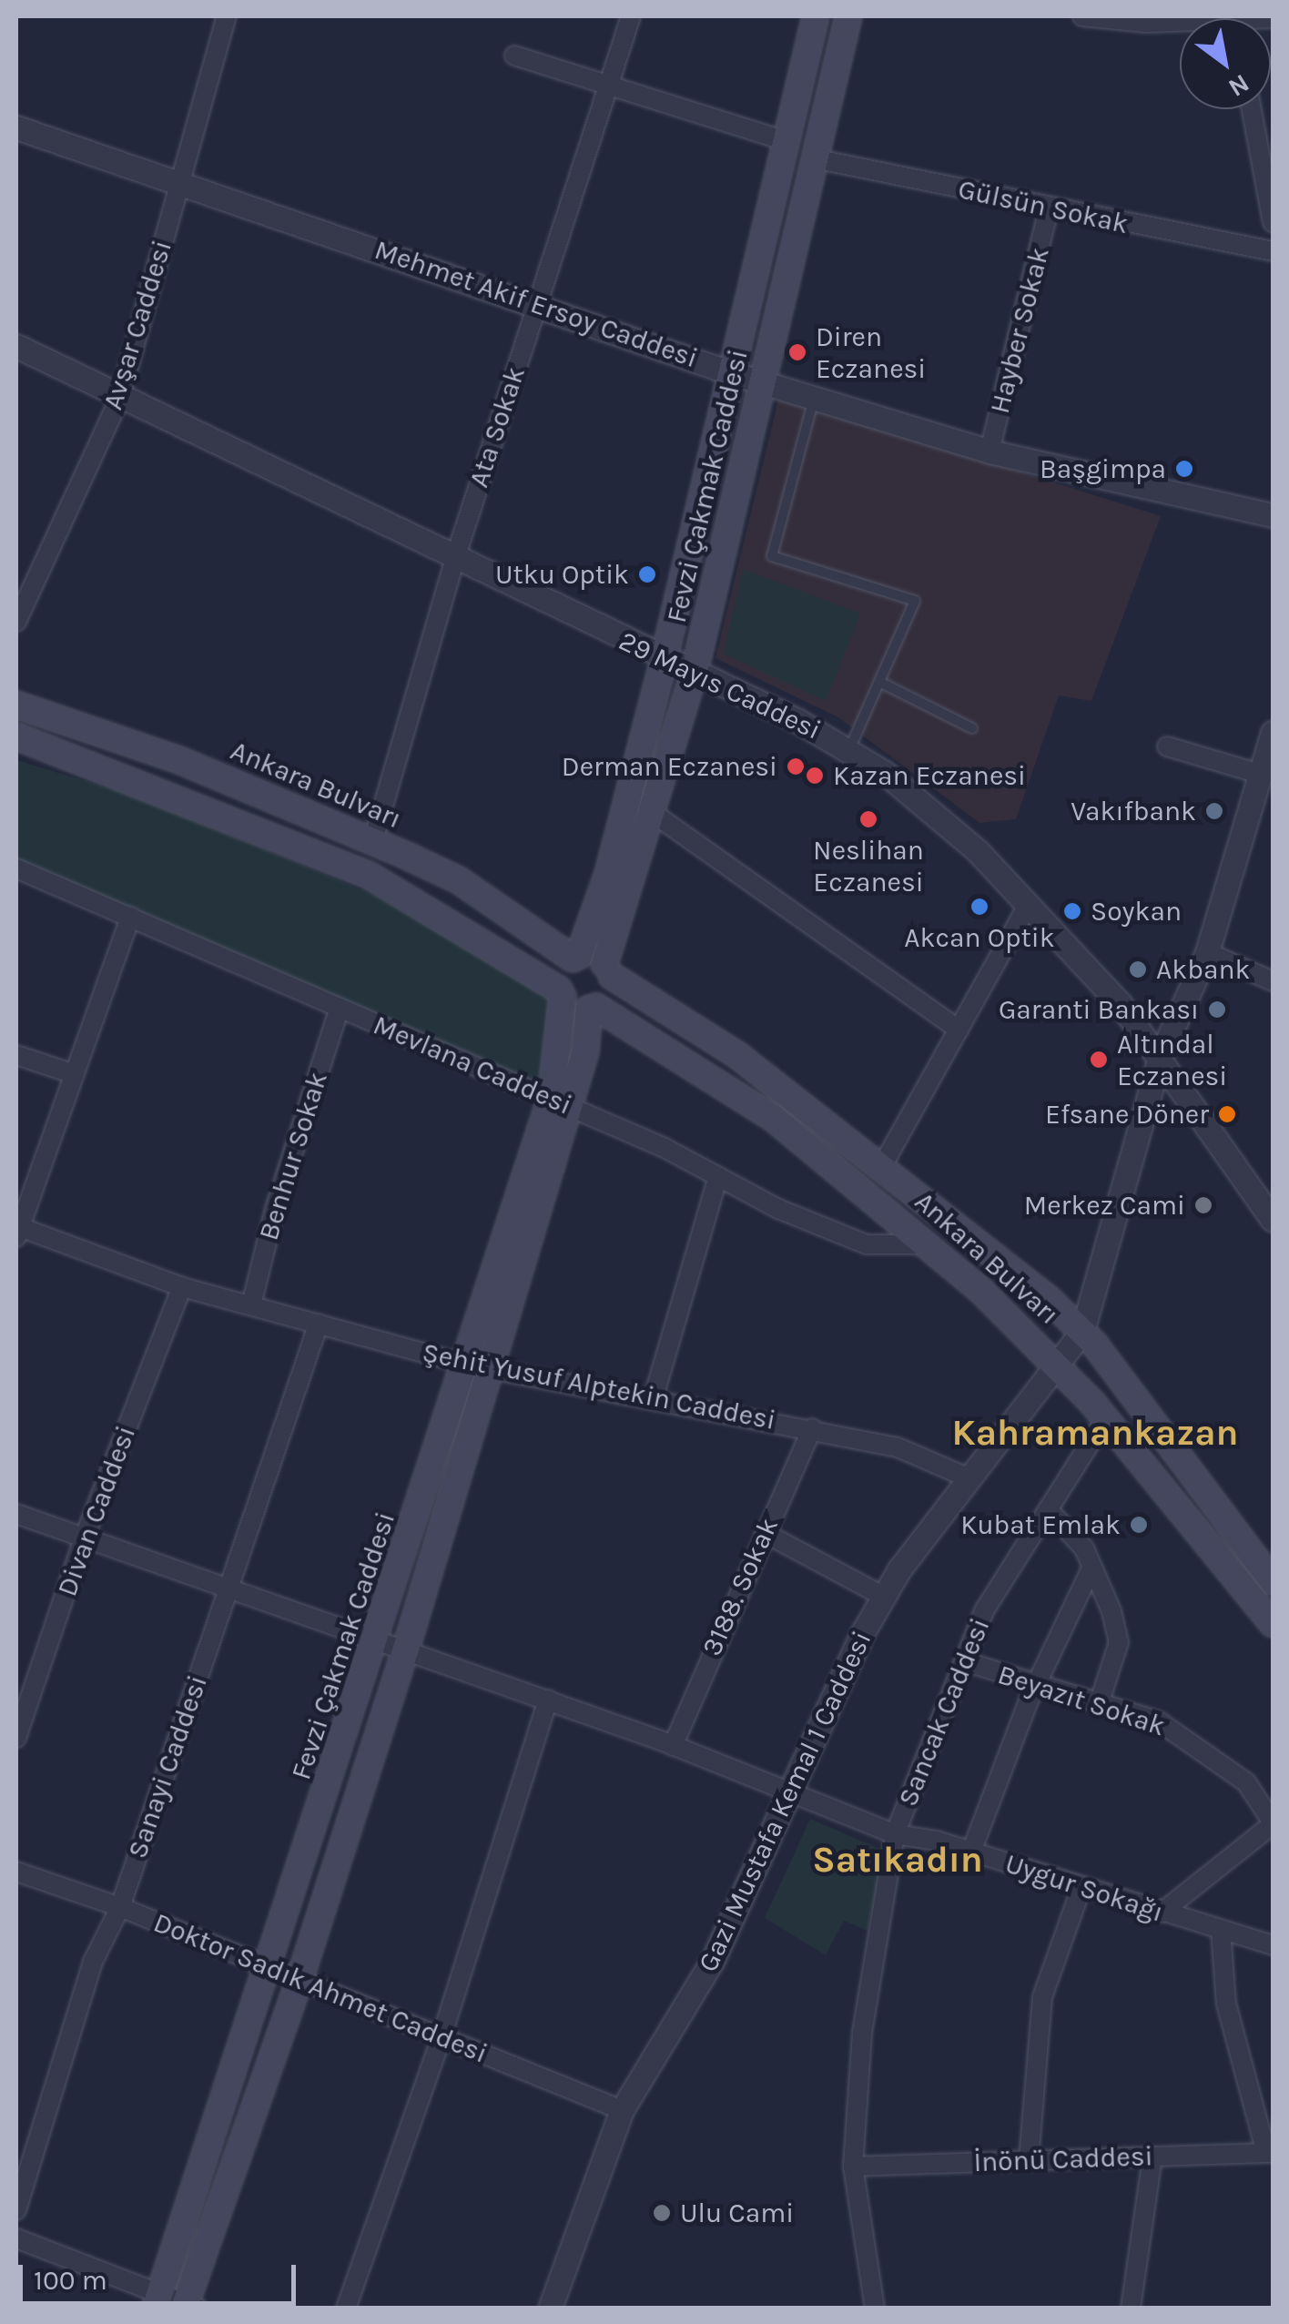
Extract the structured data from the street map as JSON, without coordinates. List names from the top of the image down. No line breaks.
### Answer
{"streets":{"main road":["Fevzi Çakmak Caddesi","Ankara Bulvarı"],"street":["Gülsün Sokak","Mehmet Akif Ersoy Caddesi","Avşar Caddesi","Hayber Sokak","Ata Sokak","29 Mayıs Caddesi","Mevlana Caddesi","Benhur Sokak","Şehit Yusuf Alptekin Caddesi","Divan Caddesi","3188. Sokak","Beyazıt Sokak","Sancak Caddesi","Sanayi Caddesi","Gazi Mustafa Kemal 1 Caddesi","Uygur Sokağı","Doktor Sadık Ahmet Caddesi","İnönü Caddesi"]},"crossings":[["Gülsün Sokak","Hayber Sokak"],["Gülsün Sokak","Fevzi Çakmak Caddesi"],["Mehmet Akif Ersoy Caddesi","Avşar Caddesi"],["Mehmet Akif Ersoy Caddesi","Hayber Sokak"],["Mehmet Akif Ersoy Caddesi","Ata Sokak"],["Mehmet Akif Ersoy Caddesi","Fevzi Çakmak Caddesi"],["Avşar Caddesi","29 Mayıs Caddesi"],["Ata Sokak","29 Mayıs Caddesi"],["Ata Sokak","Ankara Bulvarı"],["Fevzi Çakmak Caddesi","29 Mayıs Caddesi"],["Fevzi Çakmak Caddesi","Ankara Bulvarı"],["Fevzi Çakmak Caddesi","Mevlana Caddesi"],["Fevzi Çakmak Caddesi","Şehit Yusuf Alptekin Caddesi"],["Fevzi Çakmak Caddesi","Uygur Sokağı"],["Fevzi Çakmak Caddesi","Doktor Sadık Ahmet Caddesi"],["Ankara Bulvarı","Mevlana Caddesi"],["Ankara Bulvarı","Sancak Caddesi"],["Ankara Bulvarı","Gazi Mustafa Kemal 1 Caddesi"],["Mevlana Caddesi","Benhur Sokak"],["Benhur Sokak","Şehit Yusuf Alptekin Caddesi"],["Şehit Yusuf Alptekin Caddesi","Divan Caddesi"],["Şehit Yusuf Alptekin Caddesi","3188. Sokak"],["Şehit Yusuf Alptekin Caddesi","Sanayi Caddesi"],["Şehit Yusuf Alptekin Caddesi","Gazi Mustafa Kemal 1 Caddesi"],["Divan Caddesi","Uygur Sokağı"],["3188. Sokak","Uygur Sokağı"],["Beyazıt Sokak","Sancak Caddesi"],["Sancak Caddesi","Uygur Sokağı"],["Sancak Caddesi","İnönü Caddesi"],["Sanayi Caddesi","Uygur Sokağı"],["Sanayi Caddesi","Doktor Sadık Ahmet Caddesi"],["Gazi Mustafa Kemal 1 Caddesi","Uygur Sokağı"],["Gazi Mustafa Kemal 1 Caddesi","Doktor Sadık Ahmet Caddesi"]],"districts":["Kahramankazan","Satıkadın"],"places":["Diren Eczanesi","Başgimpa","Utku Optik","Derman Eczanesi","Kazan Eczanesi","Vakıfbank","Neslihan Eczanesi","Akcan Optik","Soykan","Akbank","Garanti Bankası","Altındal Eczanesi","Efsane Döner","Merkez Cami","Kubat Emlak","Ulu Cami"],"scale_bar":"100 m","north":"bottom right"}
